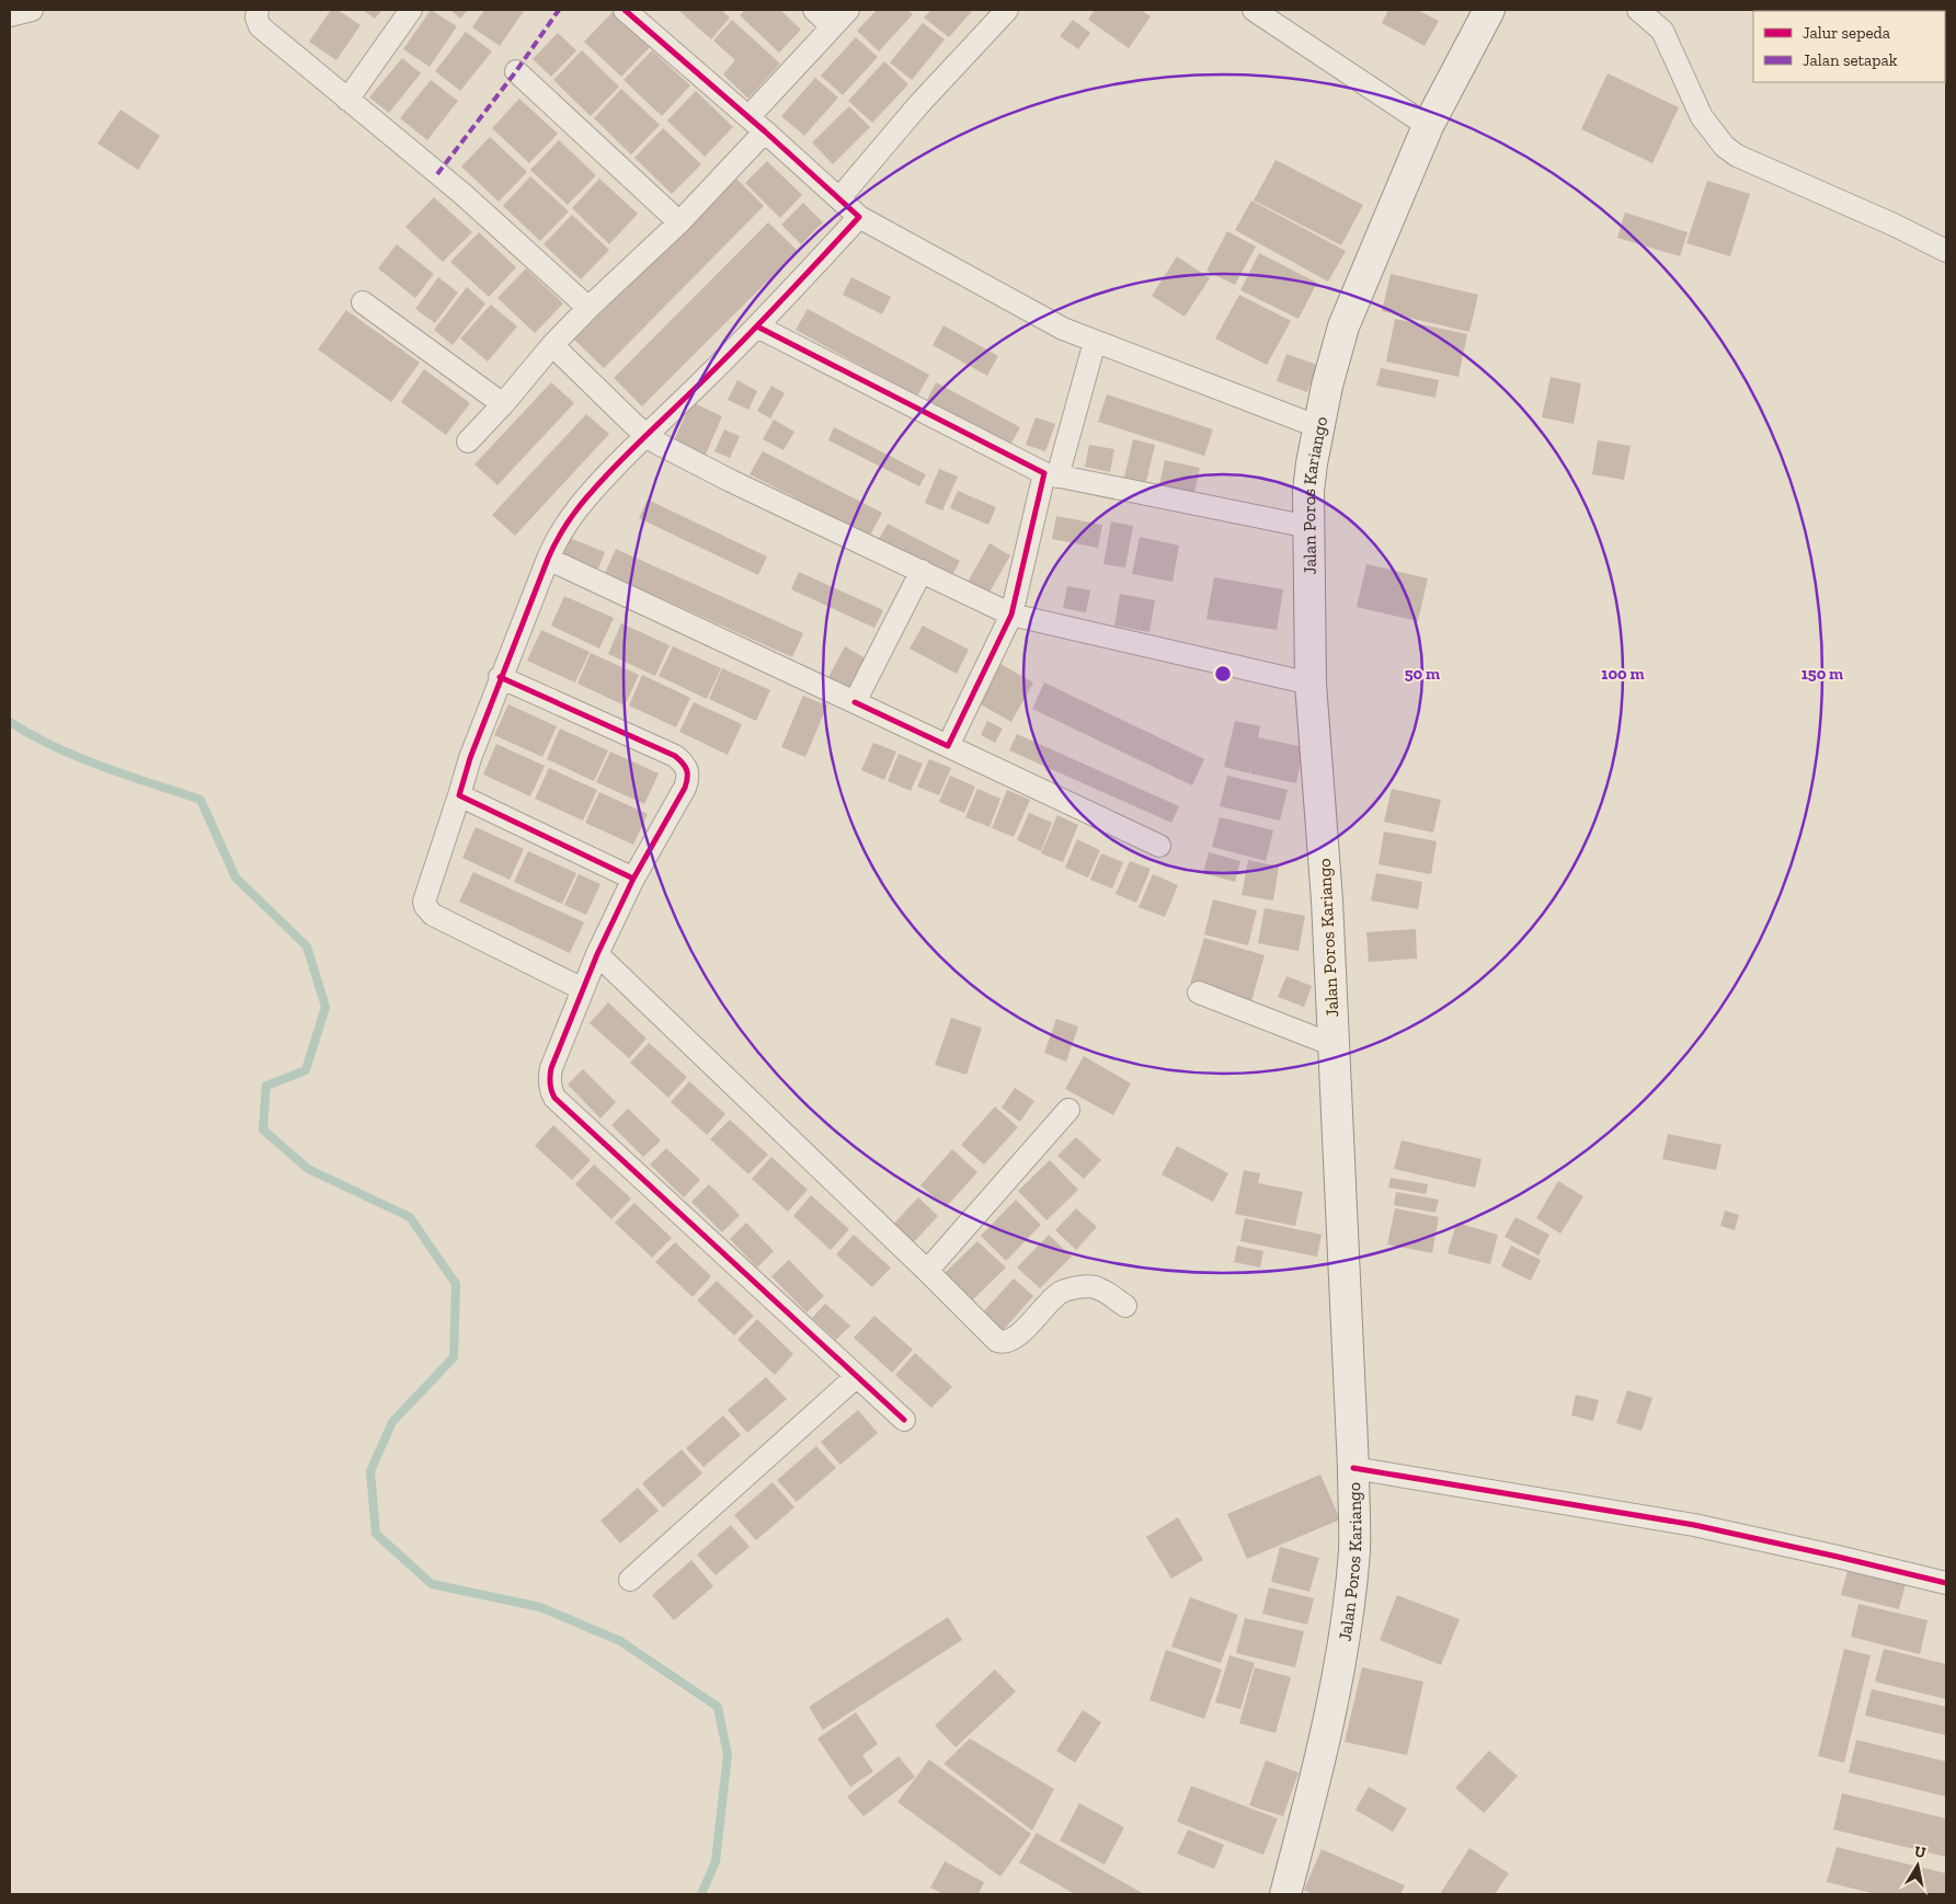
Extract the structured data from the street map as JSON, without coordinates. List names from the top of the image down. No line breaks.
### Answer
{"streets":{"main road":["Jalan Poros Kariango"]},"legend":["Jalur sepeda","Jalan setapak"],"north":"top","rings":["50 m","100 m","150 m"]}
